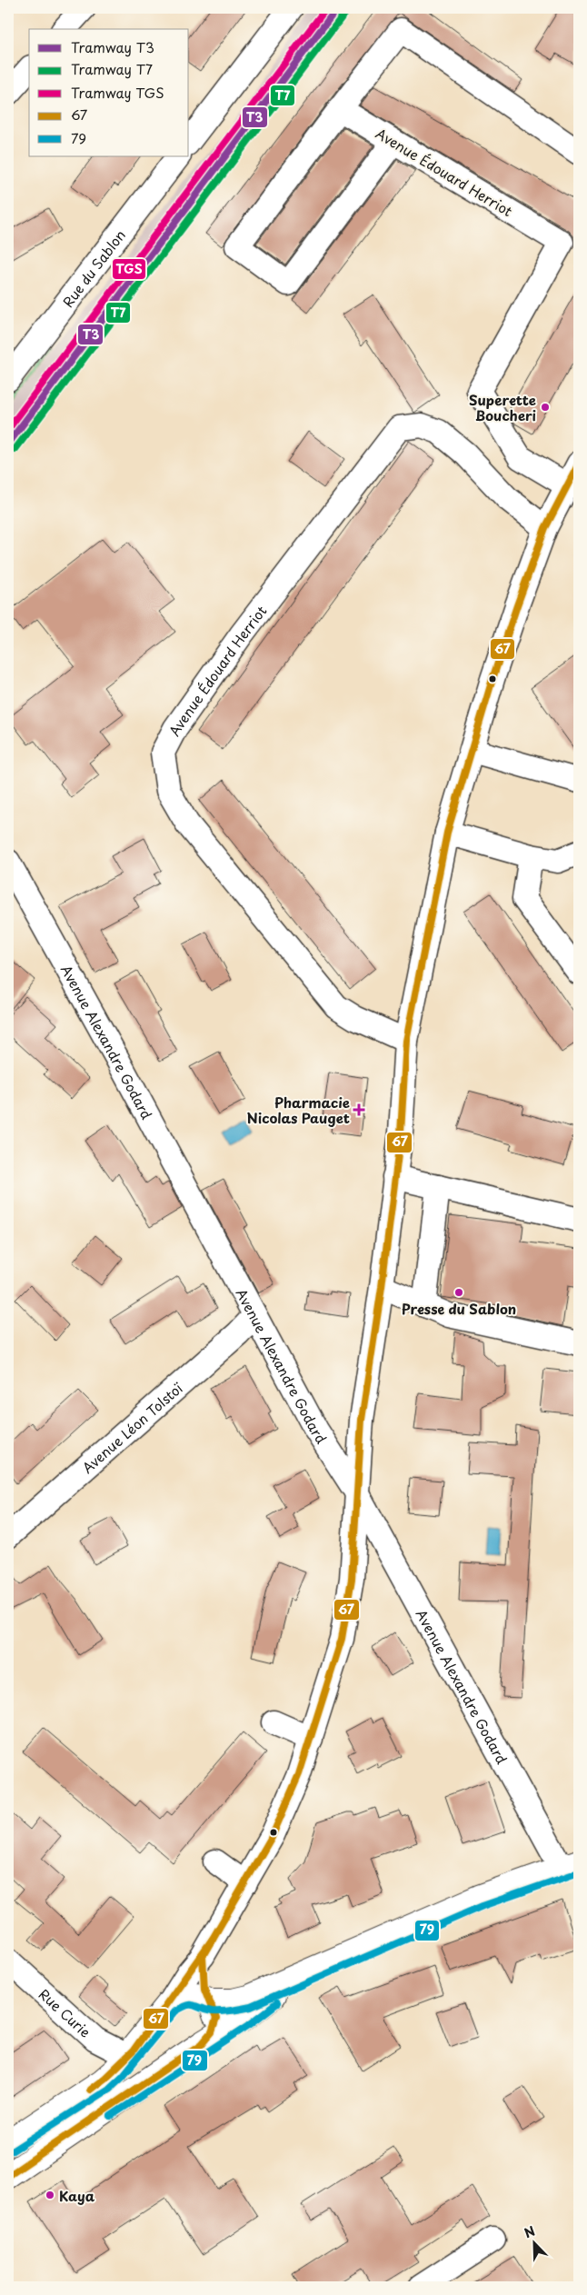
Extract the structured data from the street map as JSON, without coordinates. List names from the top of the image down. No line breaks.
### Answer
{"streets":{"street":["Avenue Édouard Herriot","Rue du Sablon","Avenue Alexandre Godard","Avenue Léon Tolstoï","Rue Curie"]},"crossings":[["Avenue Alexandre Godard","Avenue Léon Tolstoï"]],"places":{"other":["Superette Boucheri","Presse du Sablon","Kaya"],"health":["Pharmacie Nicolas Pauget"]},"lines":["tram line T3","tram line TGS","tram line T7","transit line 67","transit line 79"],"legend":["Tramway T3","Tramway T7","Tramway TGS","67","79"],"north":"top left"}
